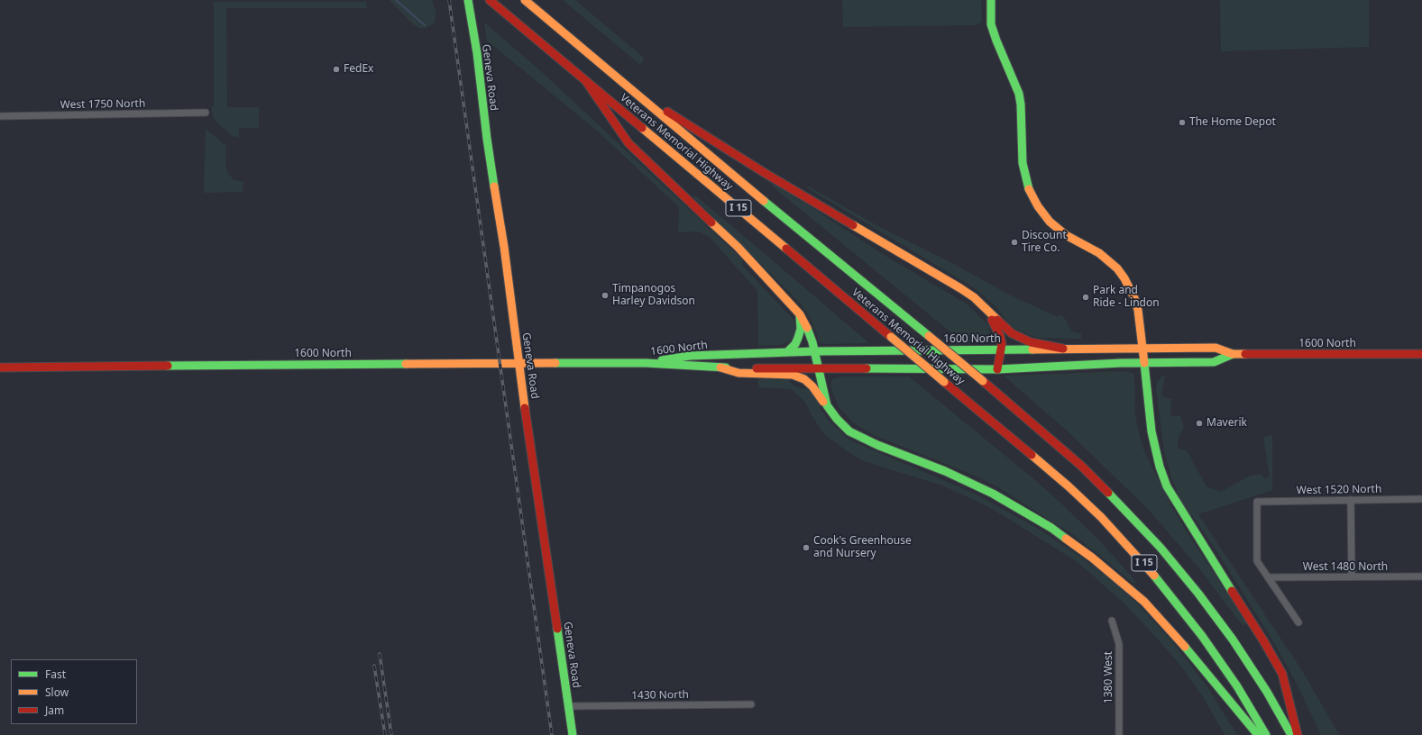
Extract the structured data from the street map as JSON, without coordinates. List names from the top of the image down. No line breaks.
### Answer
{"streets":{"main road":["Geneva Road","Veterans Memorial Highway","I 15","1600 North"],"street":["West 1750 North","West 1520 North","West 1480 North","1380 West","1430 North"]},"crossings":[["Geneva Road","1600 North"],["Geneva Road","1430 North"],["West 1520 North","West 1480 North"]],"places":["FedEx","The Home Depot","Discount Tire Co.","Timpanogos Harley Davidson","Park and Ride - Lindon","Maverik","Cook's Greenhouse and Nursery"],"legend":["Fast","Slow","Jam"]}
